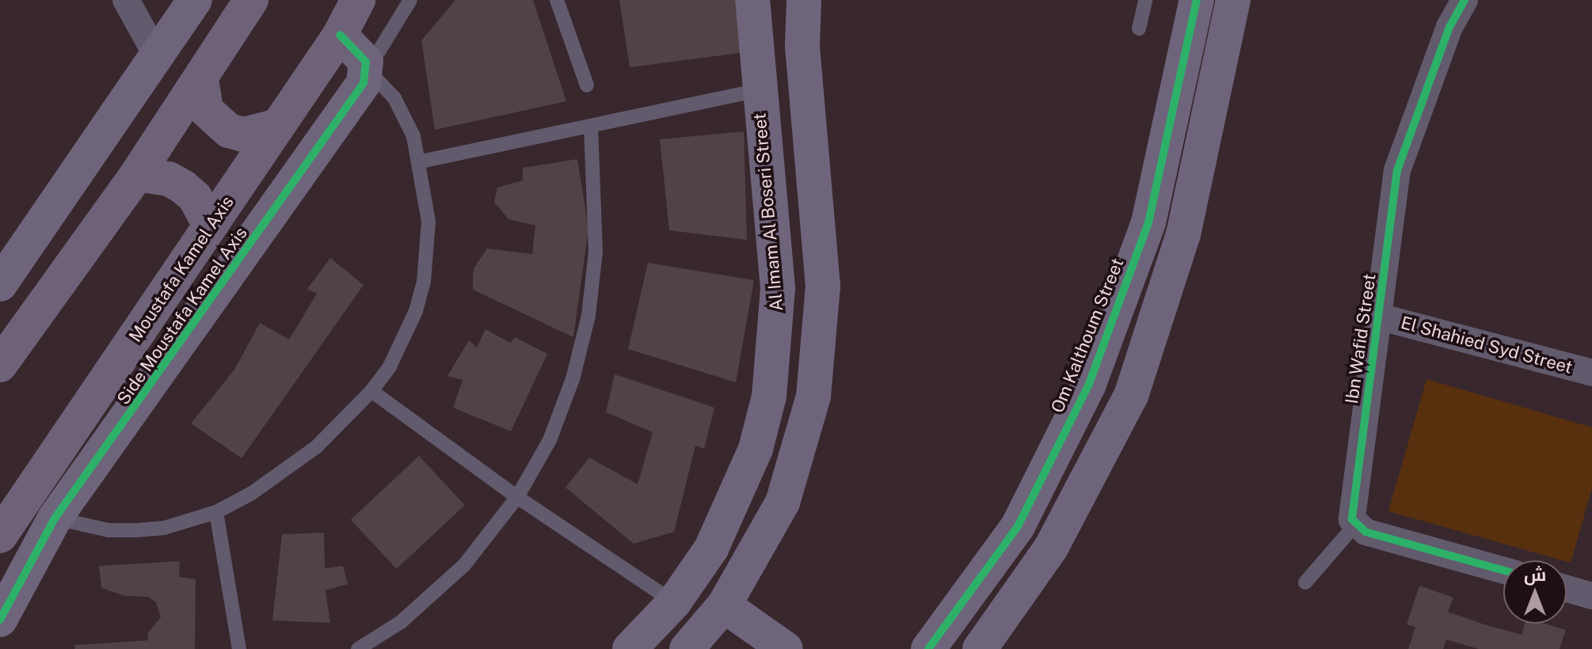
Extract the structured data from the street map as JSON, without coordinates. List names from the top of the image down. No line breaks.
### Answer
{"streets":{"main road":["Moustafa Kamel Axis"],"street":["Al Imam Al Boseri Street","Side Moustafa Kamel Axis","Om Kalthoum Street","Ibn Wafid Street","El Shahied Syd Street"]},"crossings":[["Ibn Wafid Street","El Shahied Syd Street"]],"north":"top"}
